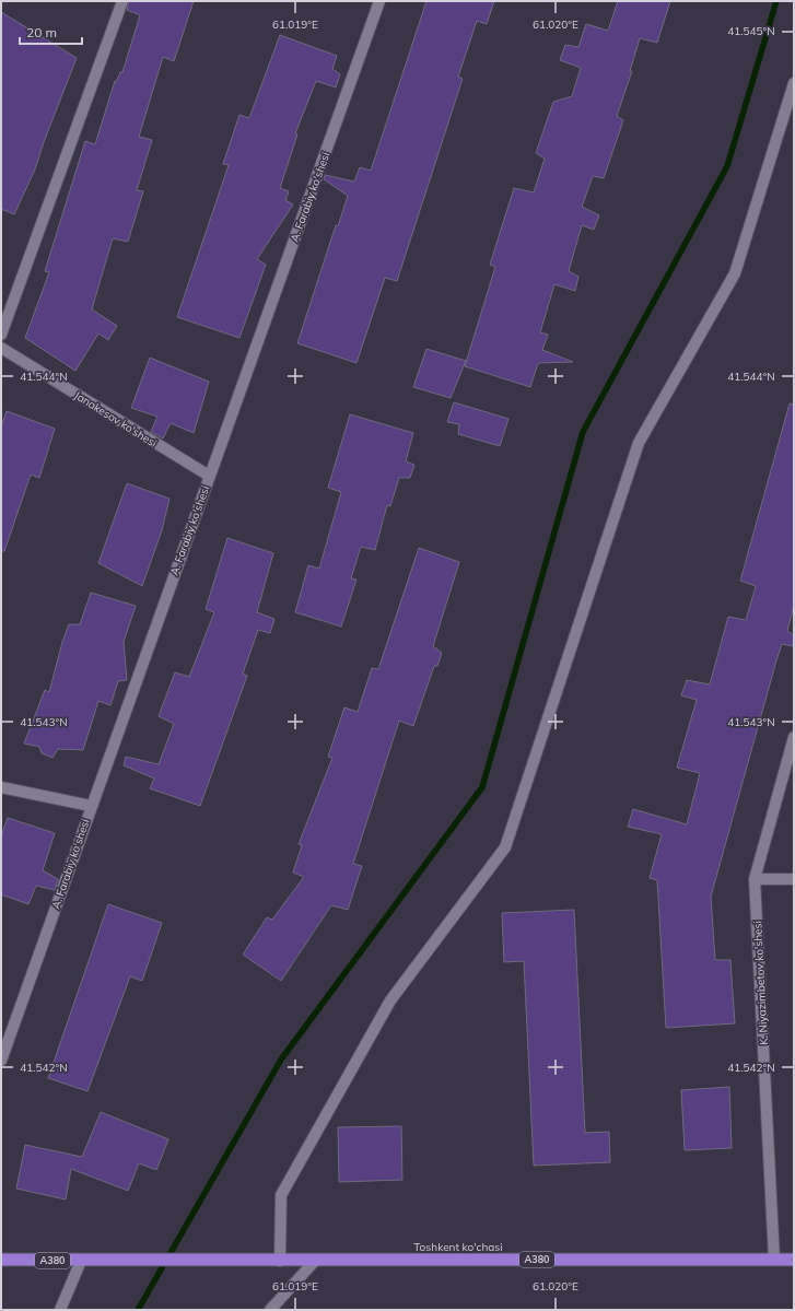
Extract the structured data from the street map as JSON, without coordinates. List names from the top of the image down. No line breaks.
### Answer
{"streets":{"highway":["Toshkent ko'chasi","A380"],"street":["A. Farabiy ko'shesi","Janakesov ko'shesi","K. Niyazimbetov ko'shesi"]},"crossings":[["A. Farabiy ko'shesi","Janakesov ko'shesi"],["K. Niyazimbetov ko'shesi","Toshkent ko'chasi"],["Toshkent ko'chasi","A380"]],"scale_bar":"20 m","coordinates":["61.019°E","61.020°E","41.545°N","41.544°N","41.543°N","41.542°N"]}
